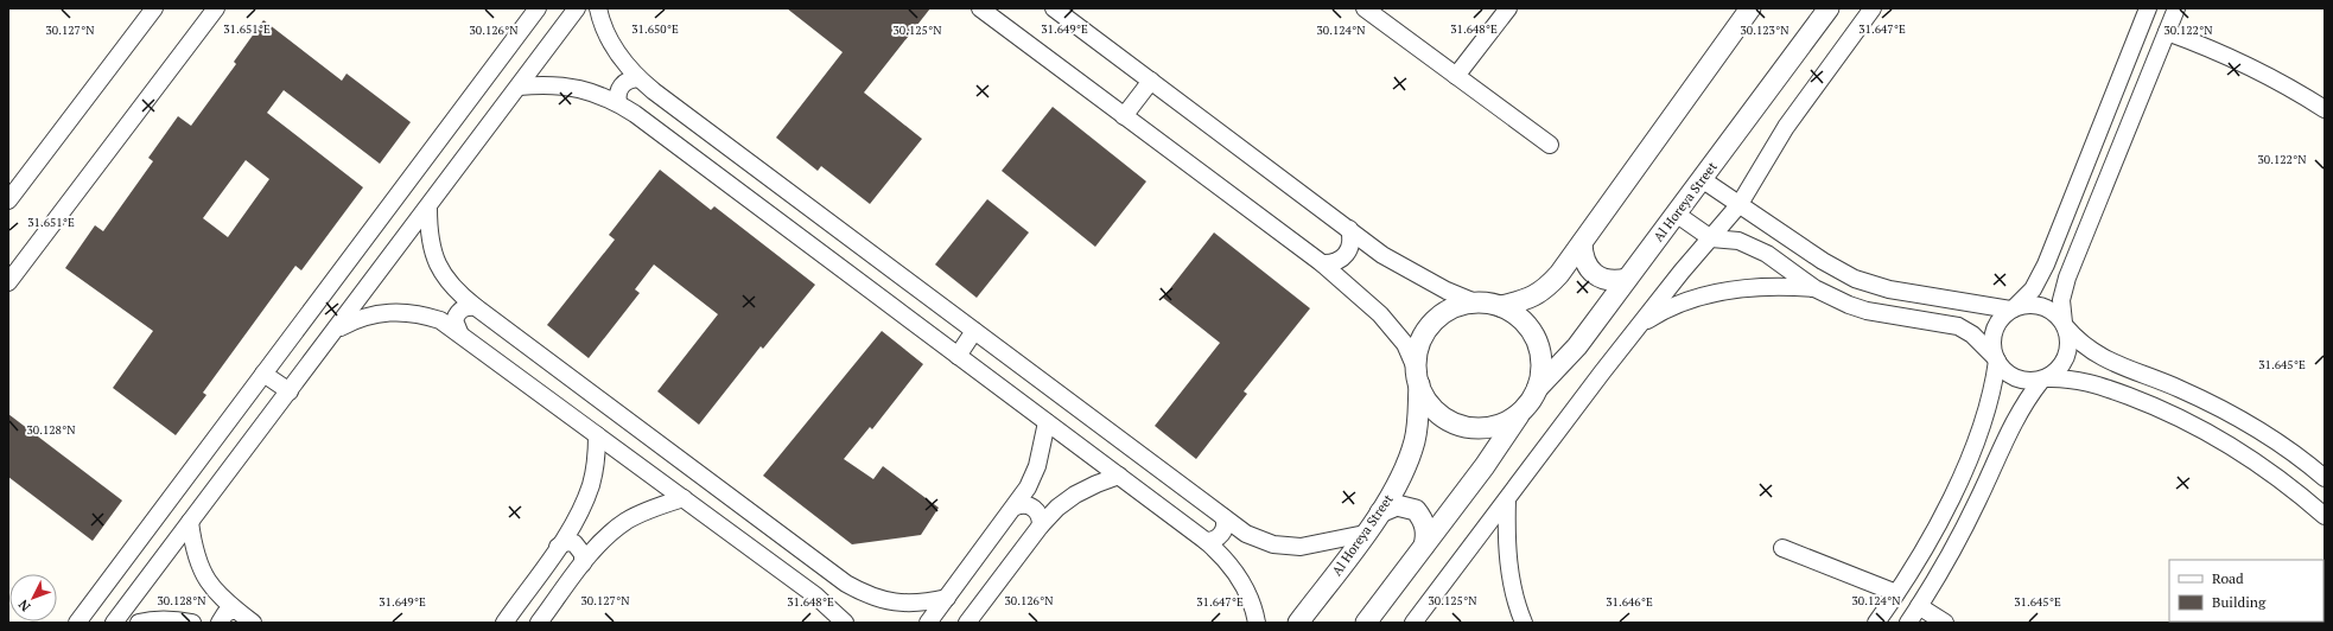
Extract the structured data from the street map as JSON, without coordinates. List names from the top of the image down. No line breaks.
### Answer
{"streets":{"street":["Al Horeya Street"]},"legend":["Road","Building"],"north":"bottom left","coordinates":["31.651°E","31.650°E","31.649°E","31.648°E","31.647°E","30.127°N","30.123°N","30.122°N","30.126°N","30.125°N","30.124°N","31.645°E","30.128°N","31.646°E"]}
